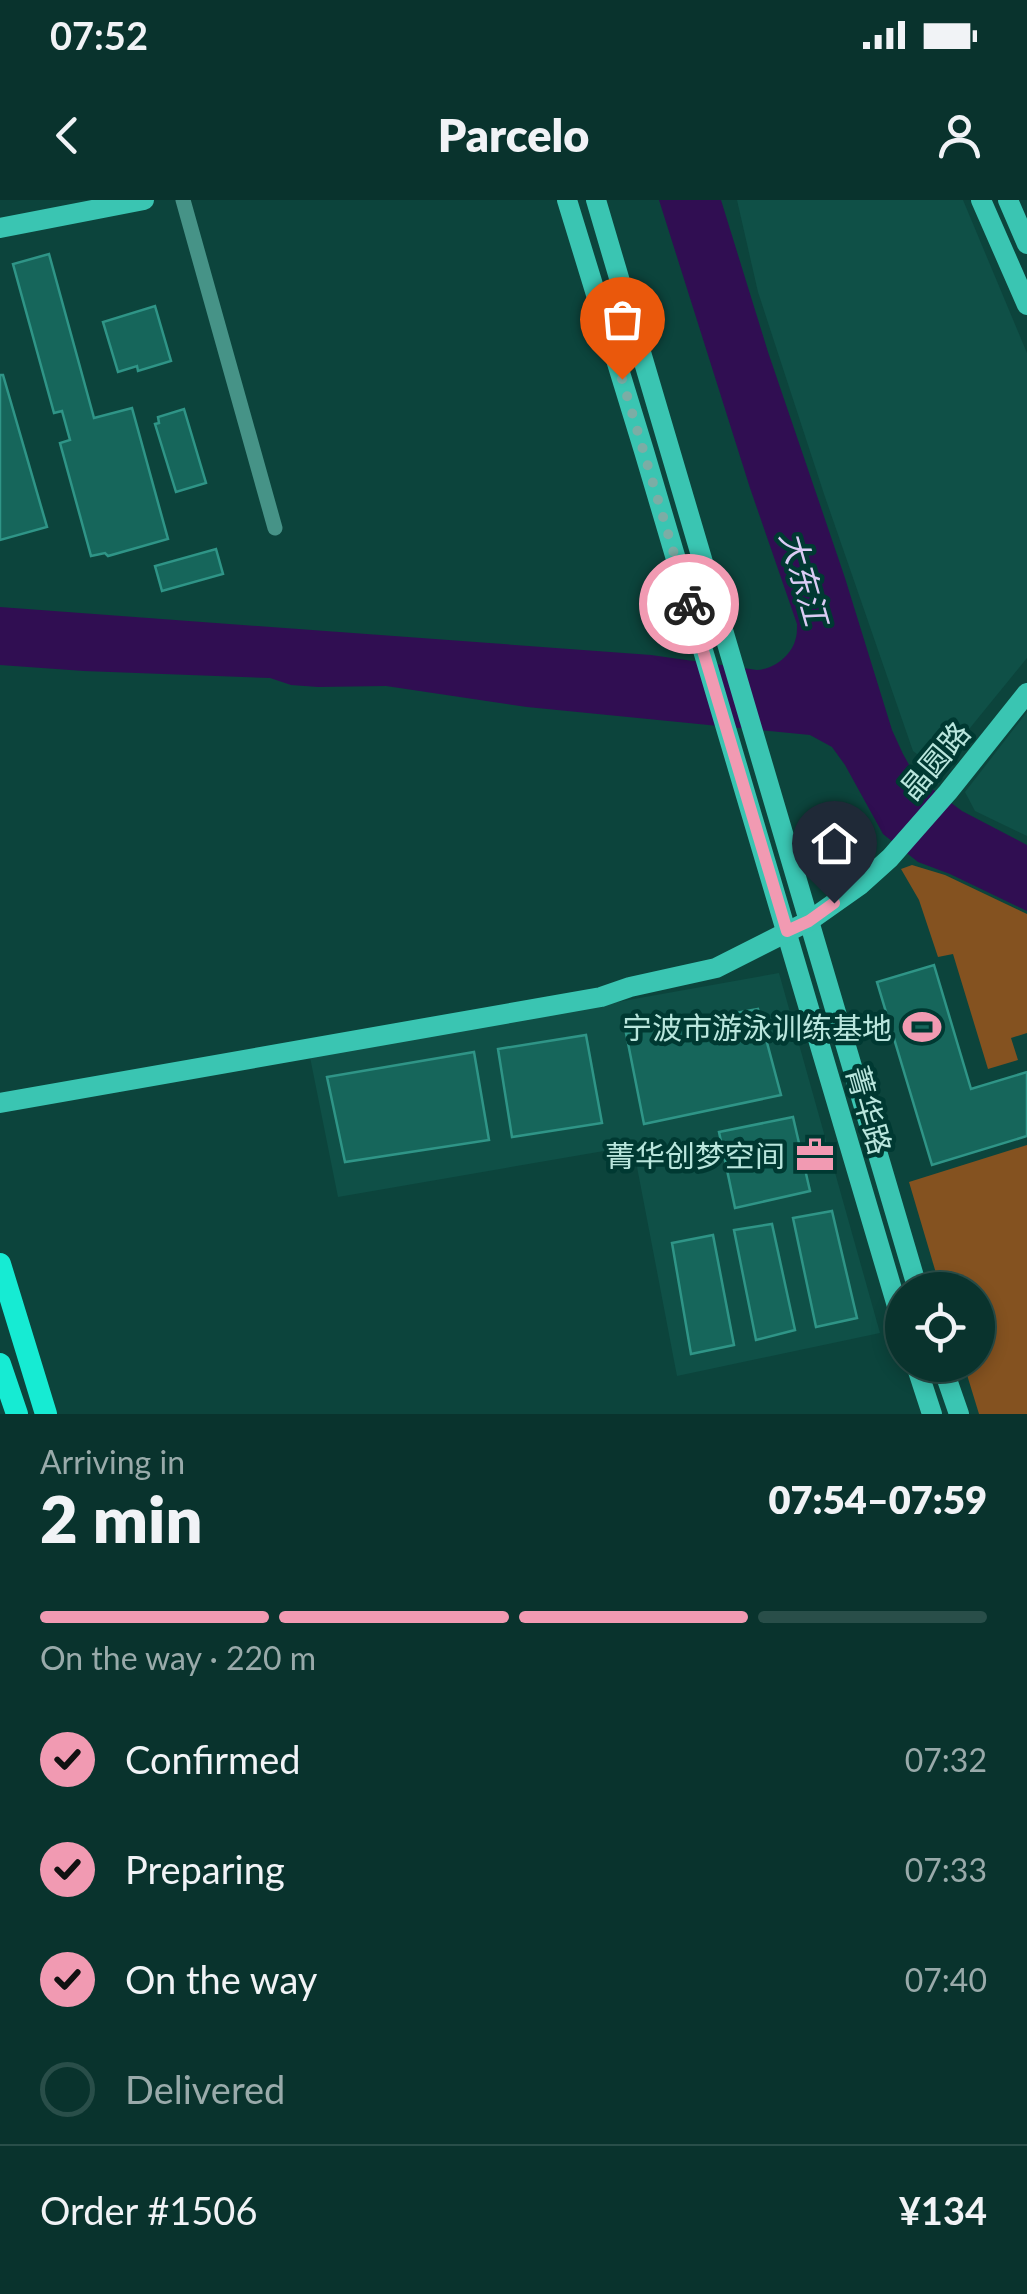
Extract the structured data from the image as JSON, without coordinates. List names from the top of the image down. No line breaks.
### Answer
{"streets":{"street":["晶圆路","菁华路"]},"crossings":[["晶圆路","菁华路"]],"water":["大东江"],"places":{"sports":["宁波市游泳训练基地"],"office":["菁华创梦空间"]},"page":{"status":"07:52","header":"Parcelo","heading":["2 min","Arriving in","07:54–07:59"],"panel":["Order #1506","¥134"],"bar":"On the way · 220 m","list":[["Confirmed","07:32"],["Preparing","07:33"],["On the way","07:40"],"Delivered"]}}
